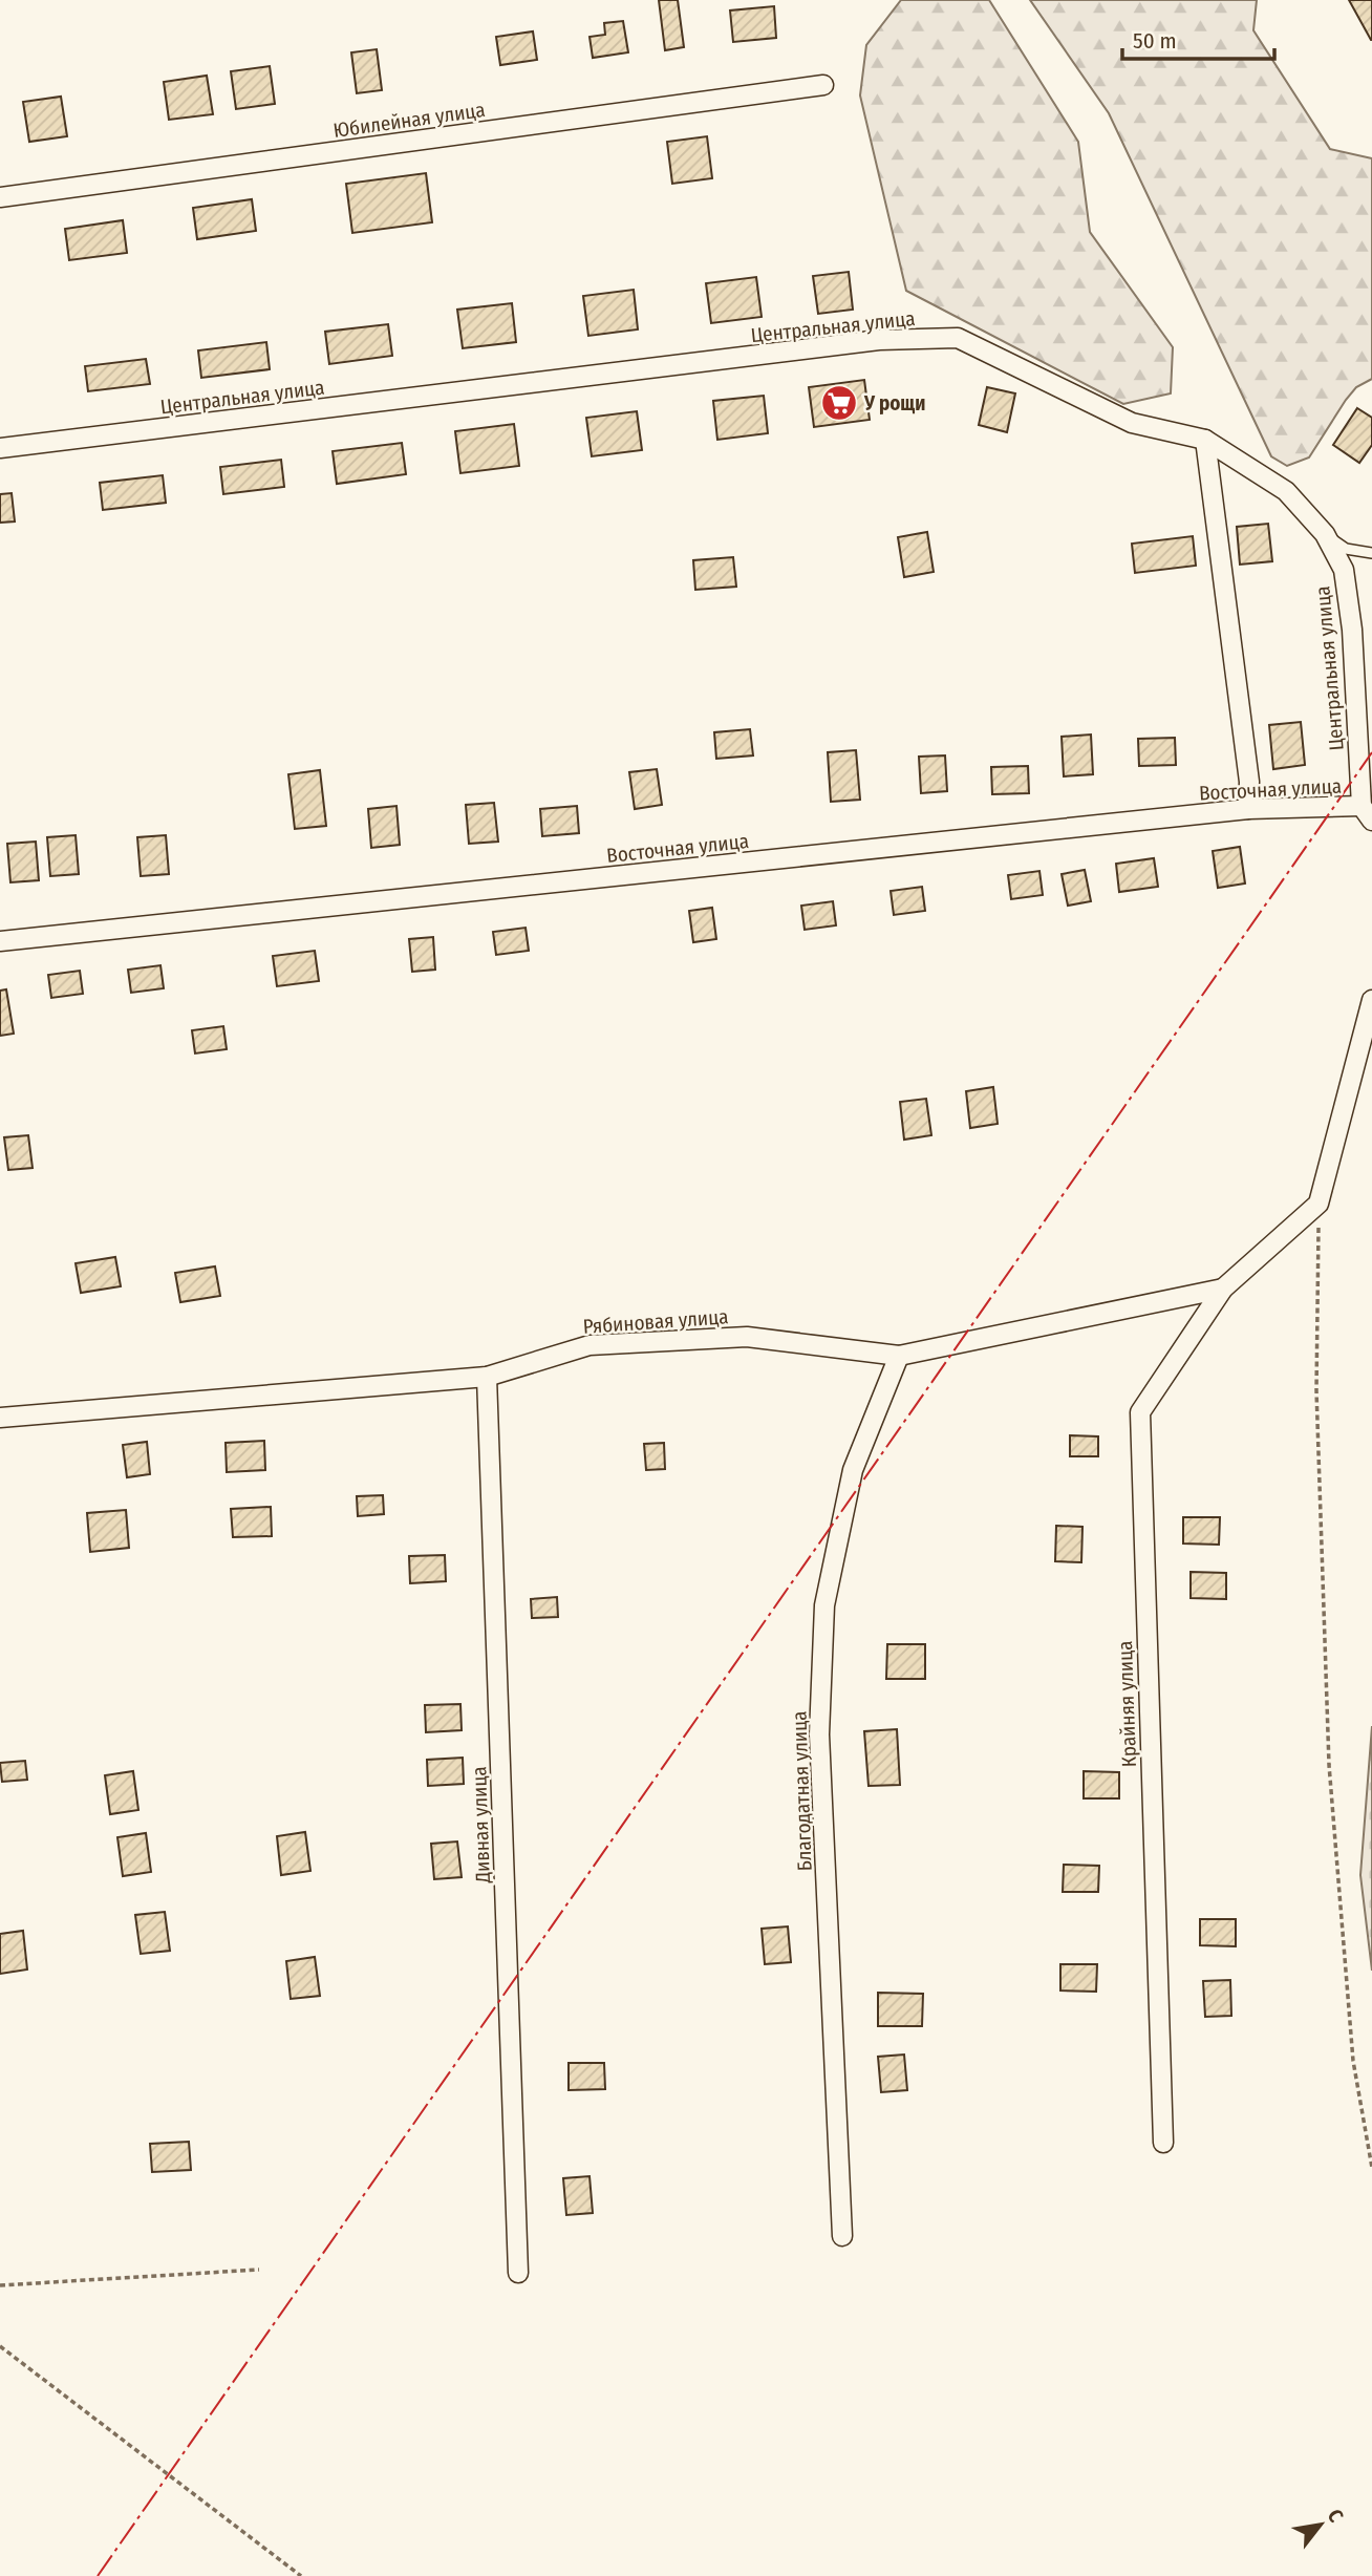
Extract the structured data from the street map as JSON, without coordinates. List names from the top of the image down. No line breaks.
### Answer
{"streets":{"street":["Юбилейная улица","Центральная улица","Восточная улица","Рябиновая улица","Крайняя улица","Благодатная улица","Дивная улица"]},"crossings":[["Центральная улица","Восточная улица"],["Рябиновая улица","Крайняя улица"],["Рябиновая улица","Благодатная улица"],["Рябиновая улица","Дивная улица"]],"places":{"supermarket":["У рощи"]},"scale_bar":"50 m","north":"top right"}
